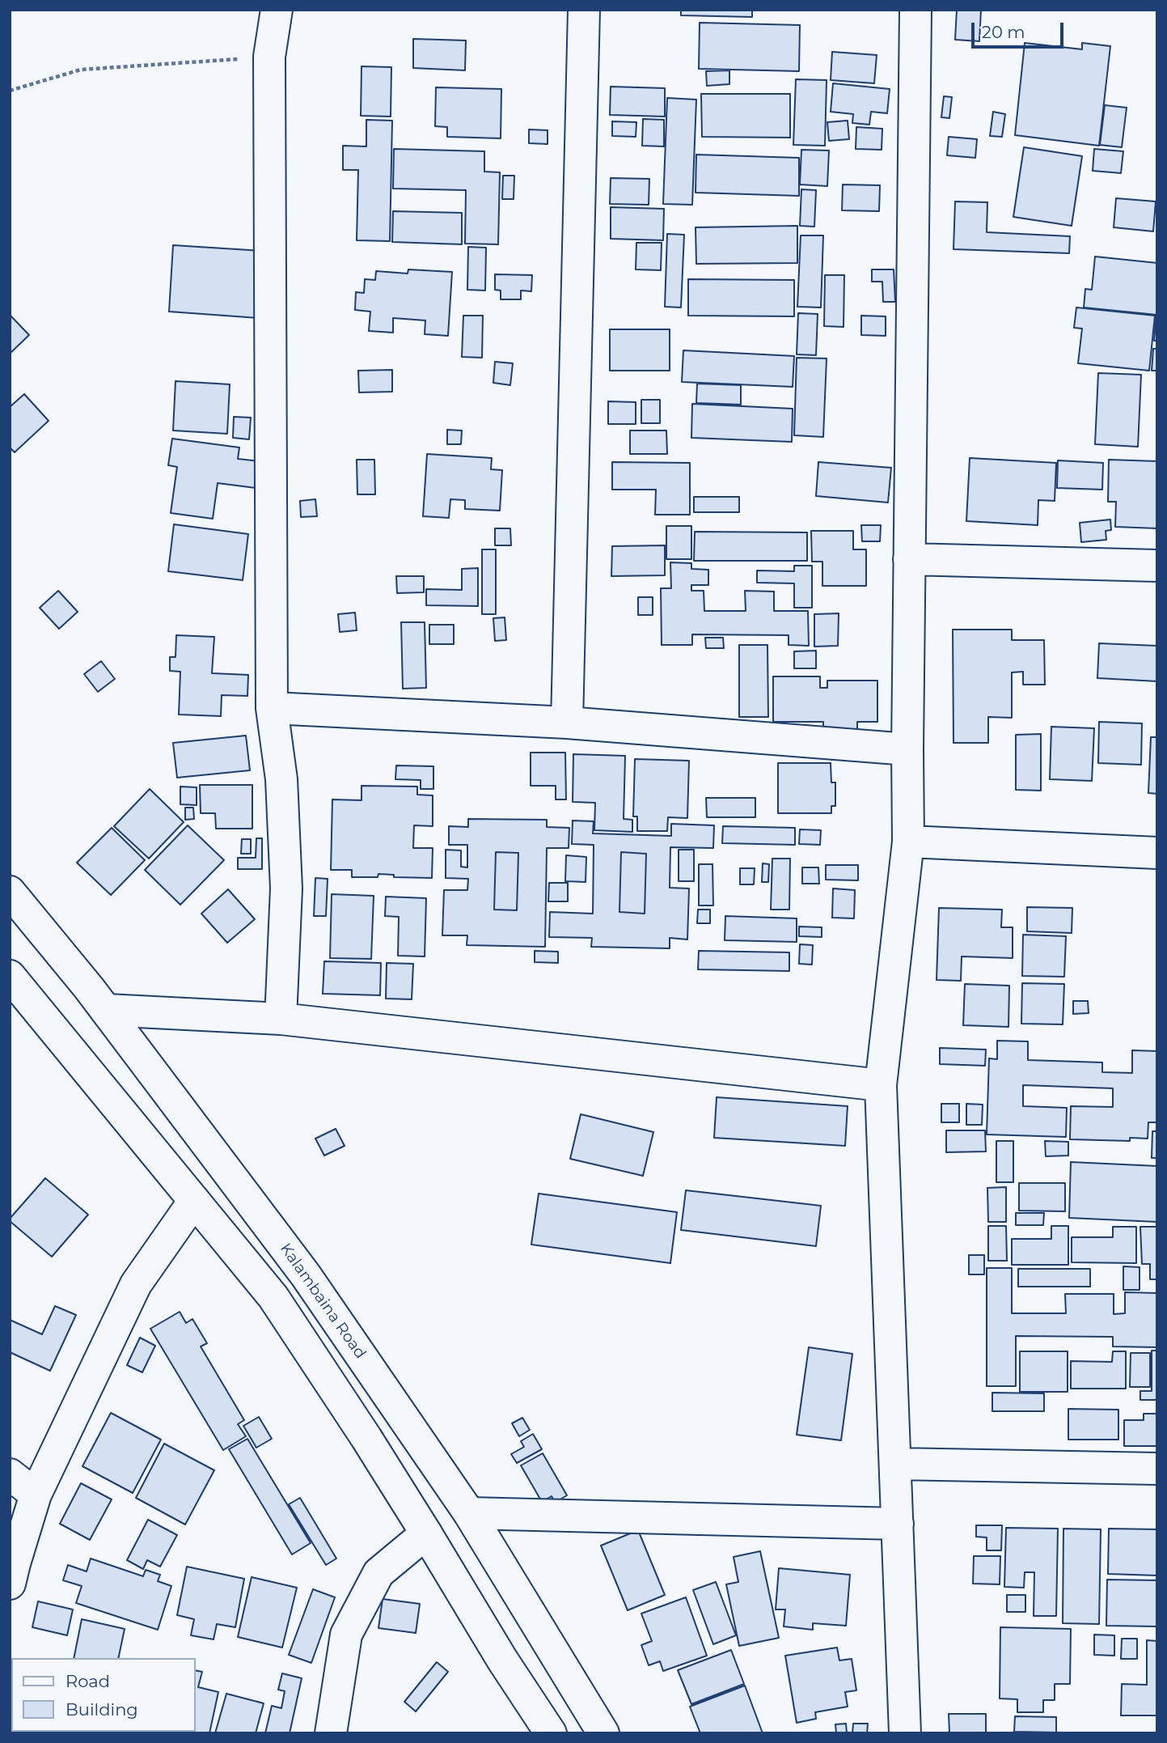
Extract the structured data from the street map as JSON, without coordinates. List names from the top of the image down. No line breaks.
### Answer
{"streets":{"street":["Kalambaina Road"]},"legend":["Road","Building"],"scale_bar":"20 m"}
